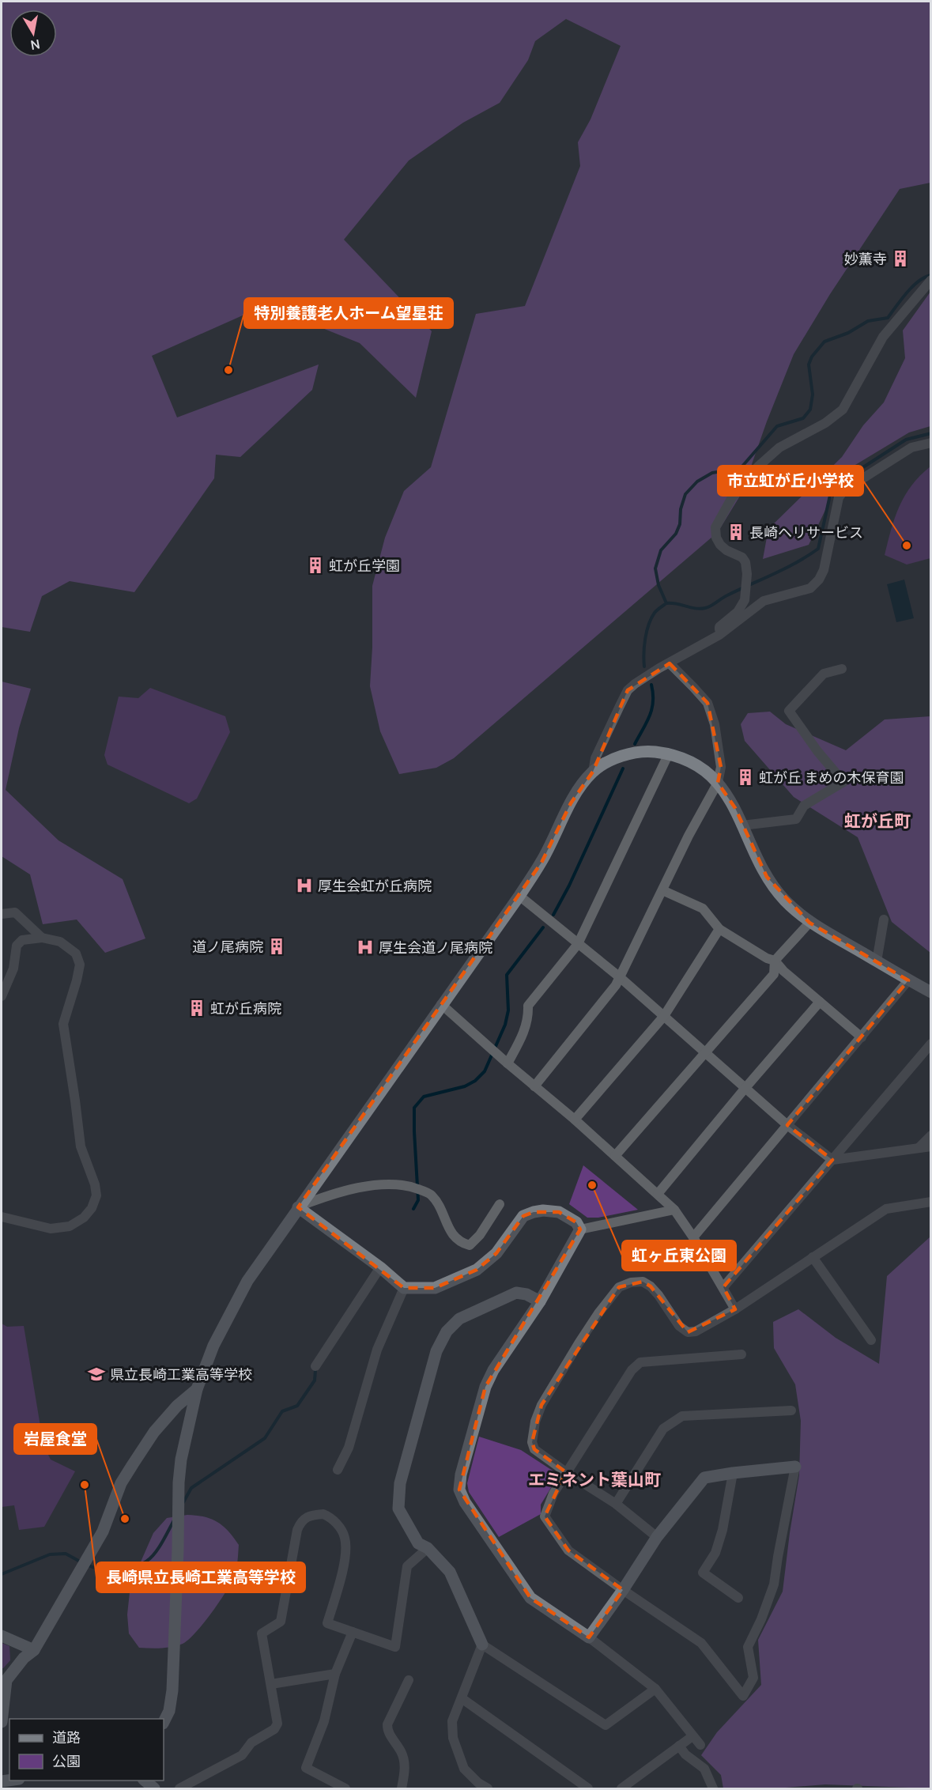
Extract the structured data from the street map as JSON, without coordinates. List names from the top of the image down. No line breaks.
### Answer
{"districts":["虹が丘町","エミネント葉山町"],"places":{"building":["妙薫寺","長崎ヘリサービス","虹が丘学園","虹が丘 まめの木保育園","道ノ尾病院","虹が丘病院"],"other":["特別養護老人ホーム望星荘","市立虹が丘小学校","虹ヶ丘東公園","長崎県立長崎工業高等学校","岩屋食堂"],"hospital":["厚生会虹が丘病院","厚生会道ノ尾病院"],"school or university":["県立長崎工業高等学校"]},"legend":["道路","公園"],"north":"bottom"}
